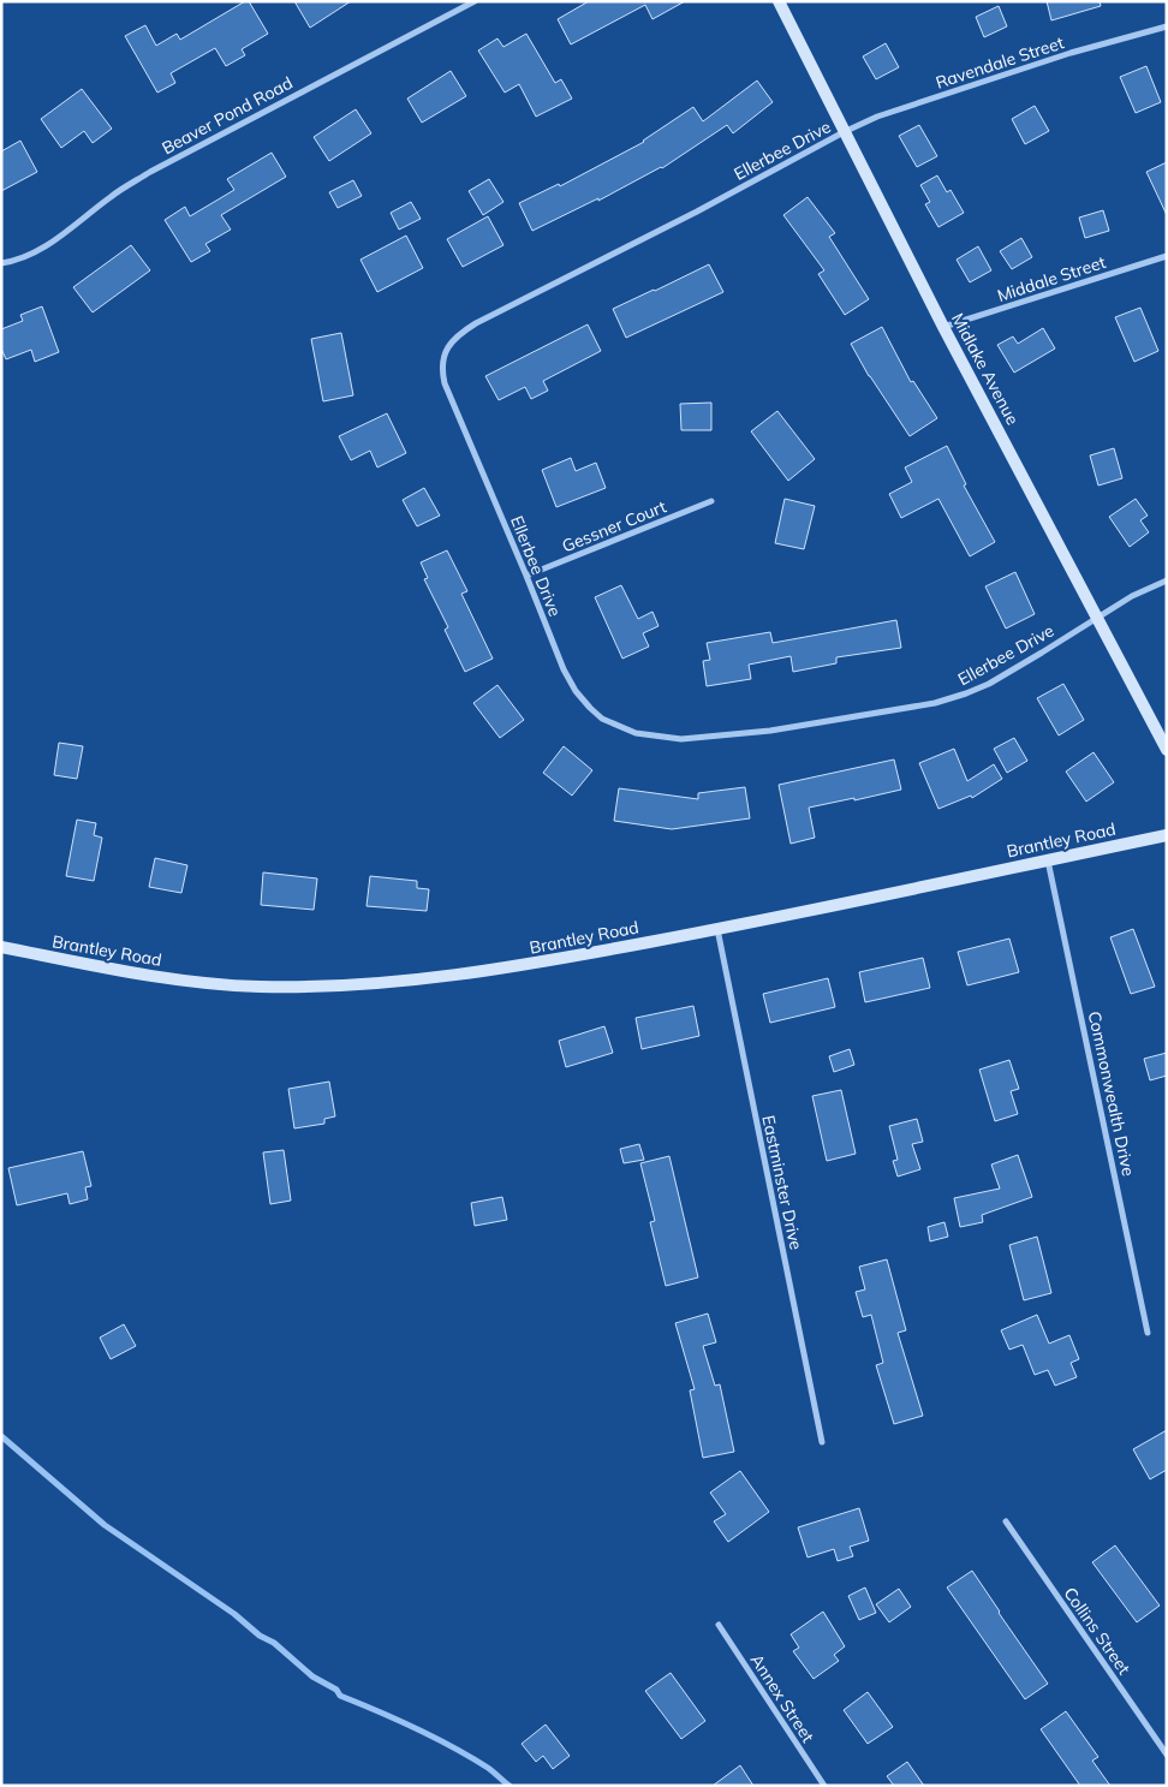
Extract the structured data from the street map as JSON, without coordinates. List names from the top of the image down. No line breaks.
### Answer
{"streets":{"street":["Ravendale Street","Beaver Pond Road","Ellerbee Drive","Middale Street","Midlake Avenue","Gessner Court","Brantley Road","Commonwealth Drive","Eastminster Drive","Collins Street","Annex Street"]},"crossings":[["Ravendale Street","Ellerbee Drive"],["Ravendale Street","Midlake Avenue"],["Ellerbee Drive","Midlake Avenue"],["Ellerbee Drive","Gessner Court"],["Middale Street","Midlake Avenue"],["Brantley Road","Commonwealth Drive"],["Brantley Road","Eastminster Drive"]]}
